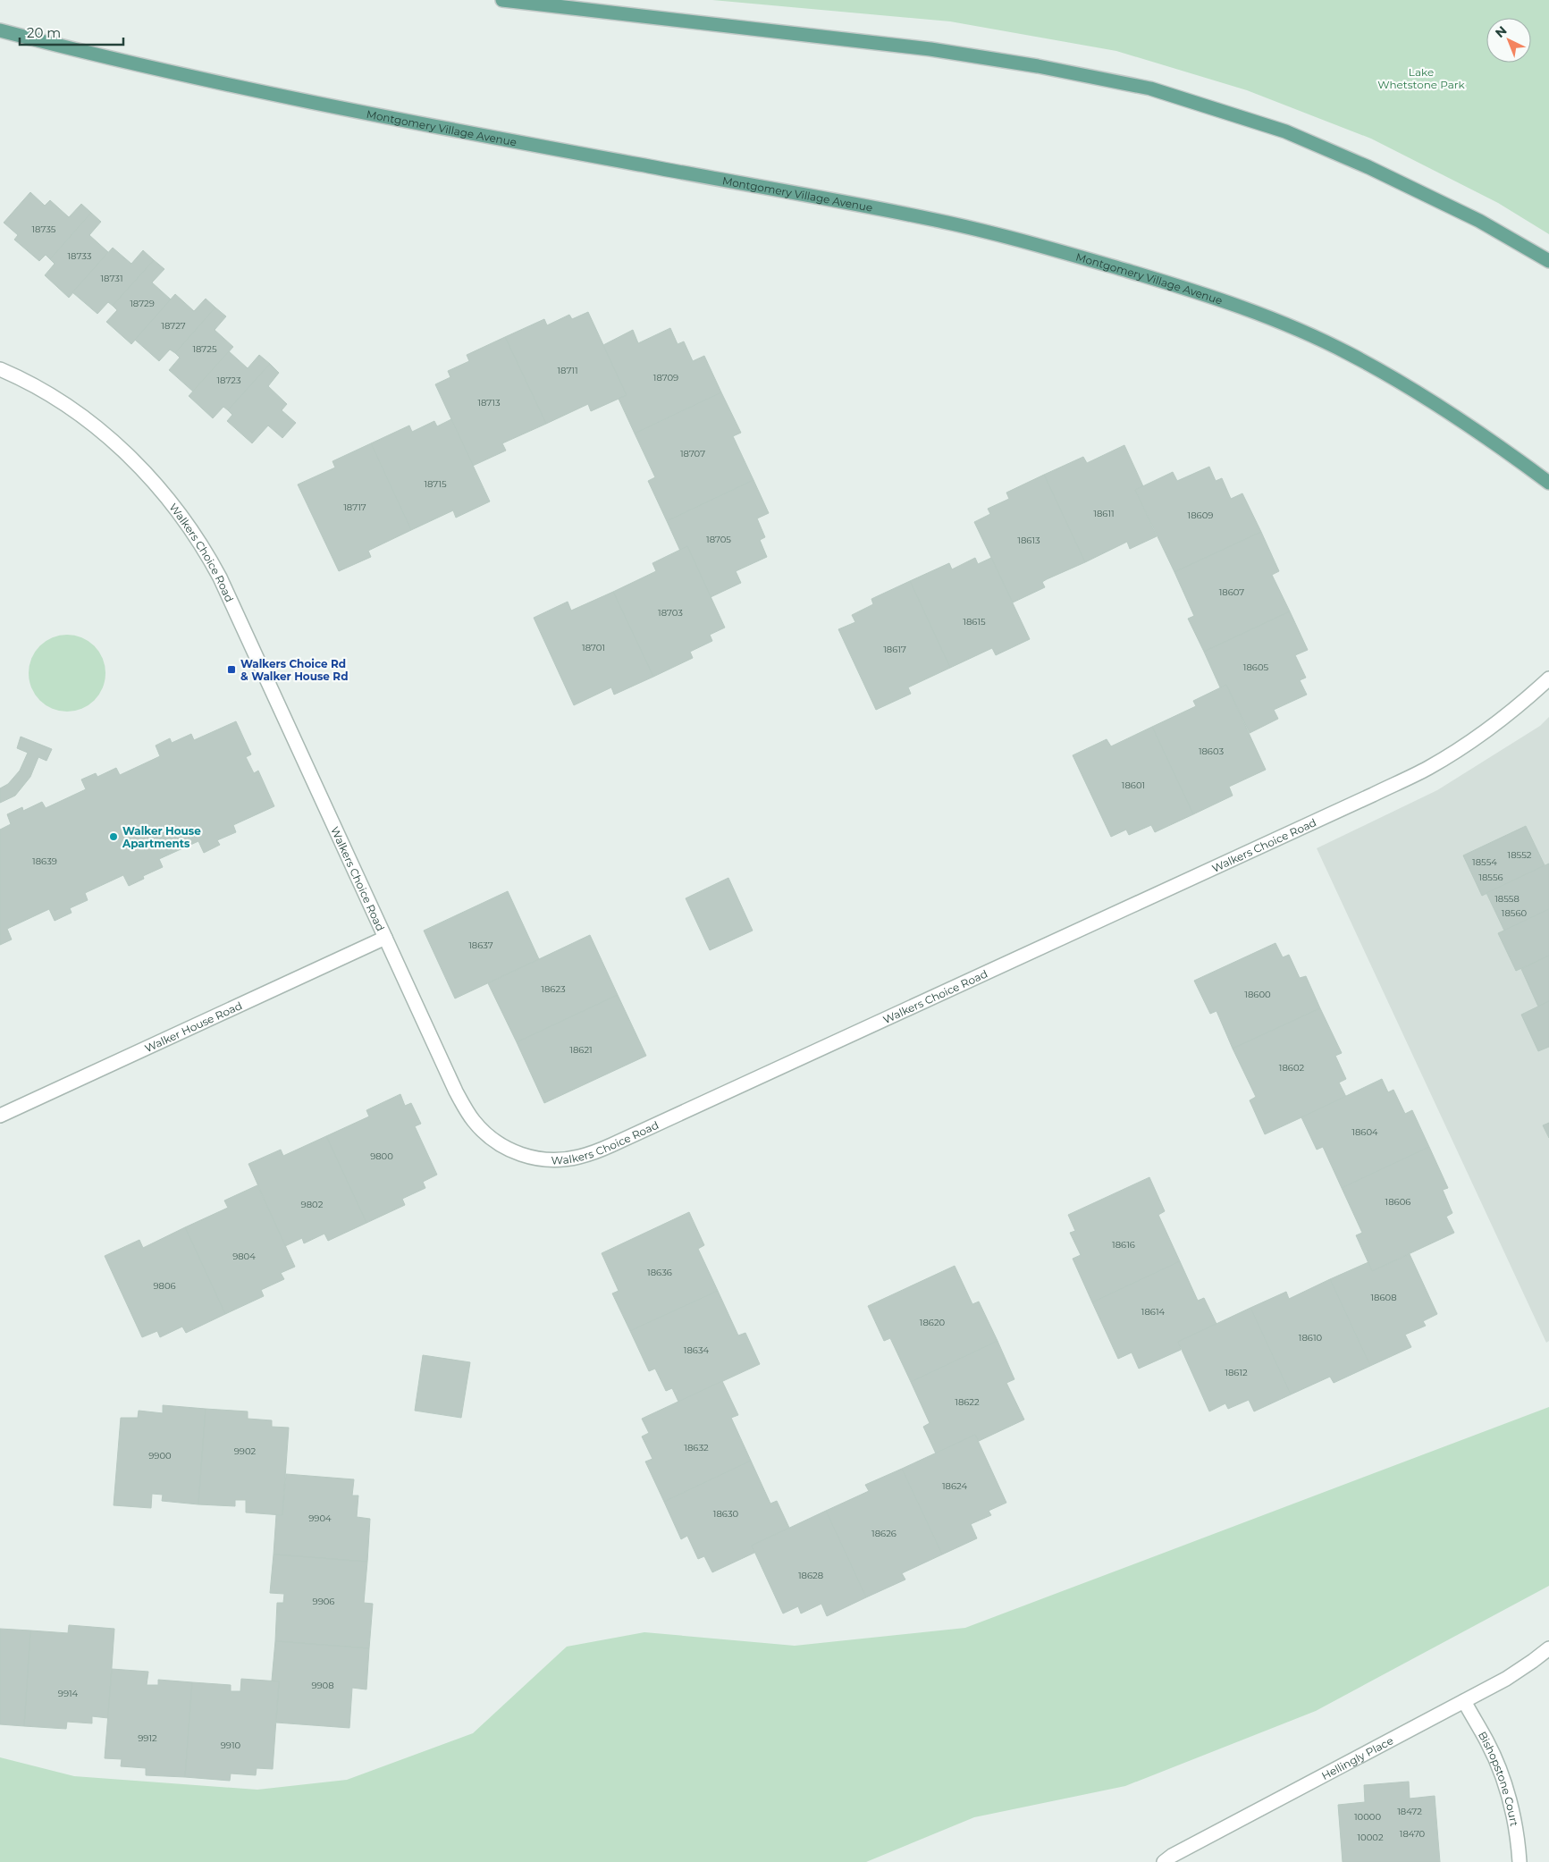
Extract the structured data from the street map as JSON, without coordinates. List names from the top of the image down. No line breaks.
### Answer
{"streets":{"main road":["Montgomery Village Avenue"],"street":["Walkers Choice Road","Walker House Road","Hellingly Place","Bishopstone Court"]},"crossings":[["Walkers Choice Road","Walker House Road"],["Hellingly Place","Bishopstone Court"]],"parks":["Lake Whetstone Park"],"places":{"transit":["Walkers Choice Rd & Walker House Rd"],"other":["Walker House Apartments"]},"house_numbers":["18735","18733","18731","18729","18727","18725","18711","18709","18723","18713","18707","18715","18717","18611","18609","18705","18613","18607","18703","18615","18701","18617","18605","18603","18601","18552","18639","18554","18556","18558","18560","18637","18623","18600","18621","18602","18604","9800","18606","9802","18616","9804","18636","9806","18608","18614","18620","18610","18634","18612","18622","18632","9902","9900","18624","18630","9904","18626","18628","9906","9908","9914","9912","9910","18472","10000","18470","10002"],"scale_bar":"20 m","north":"top left"}
